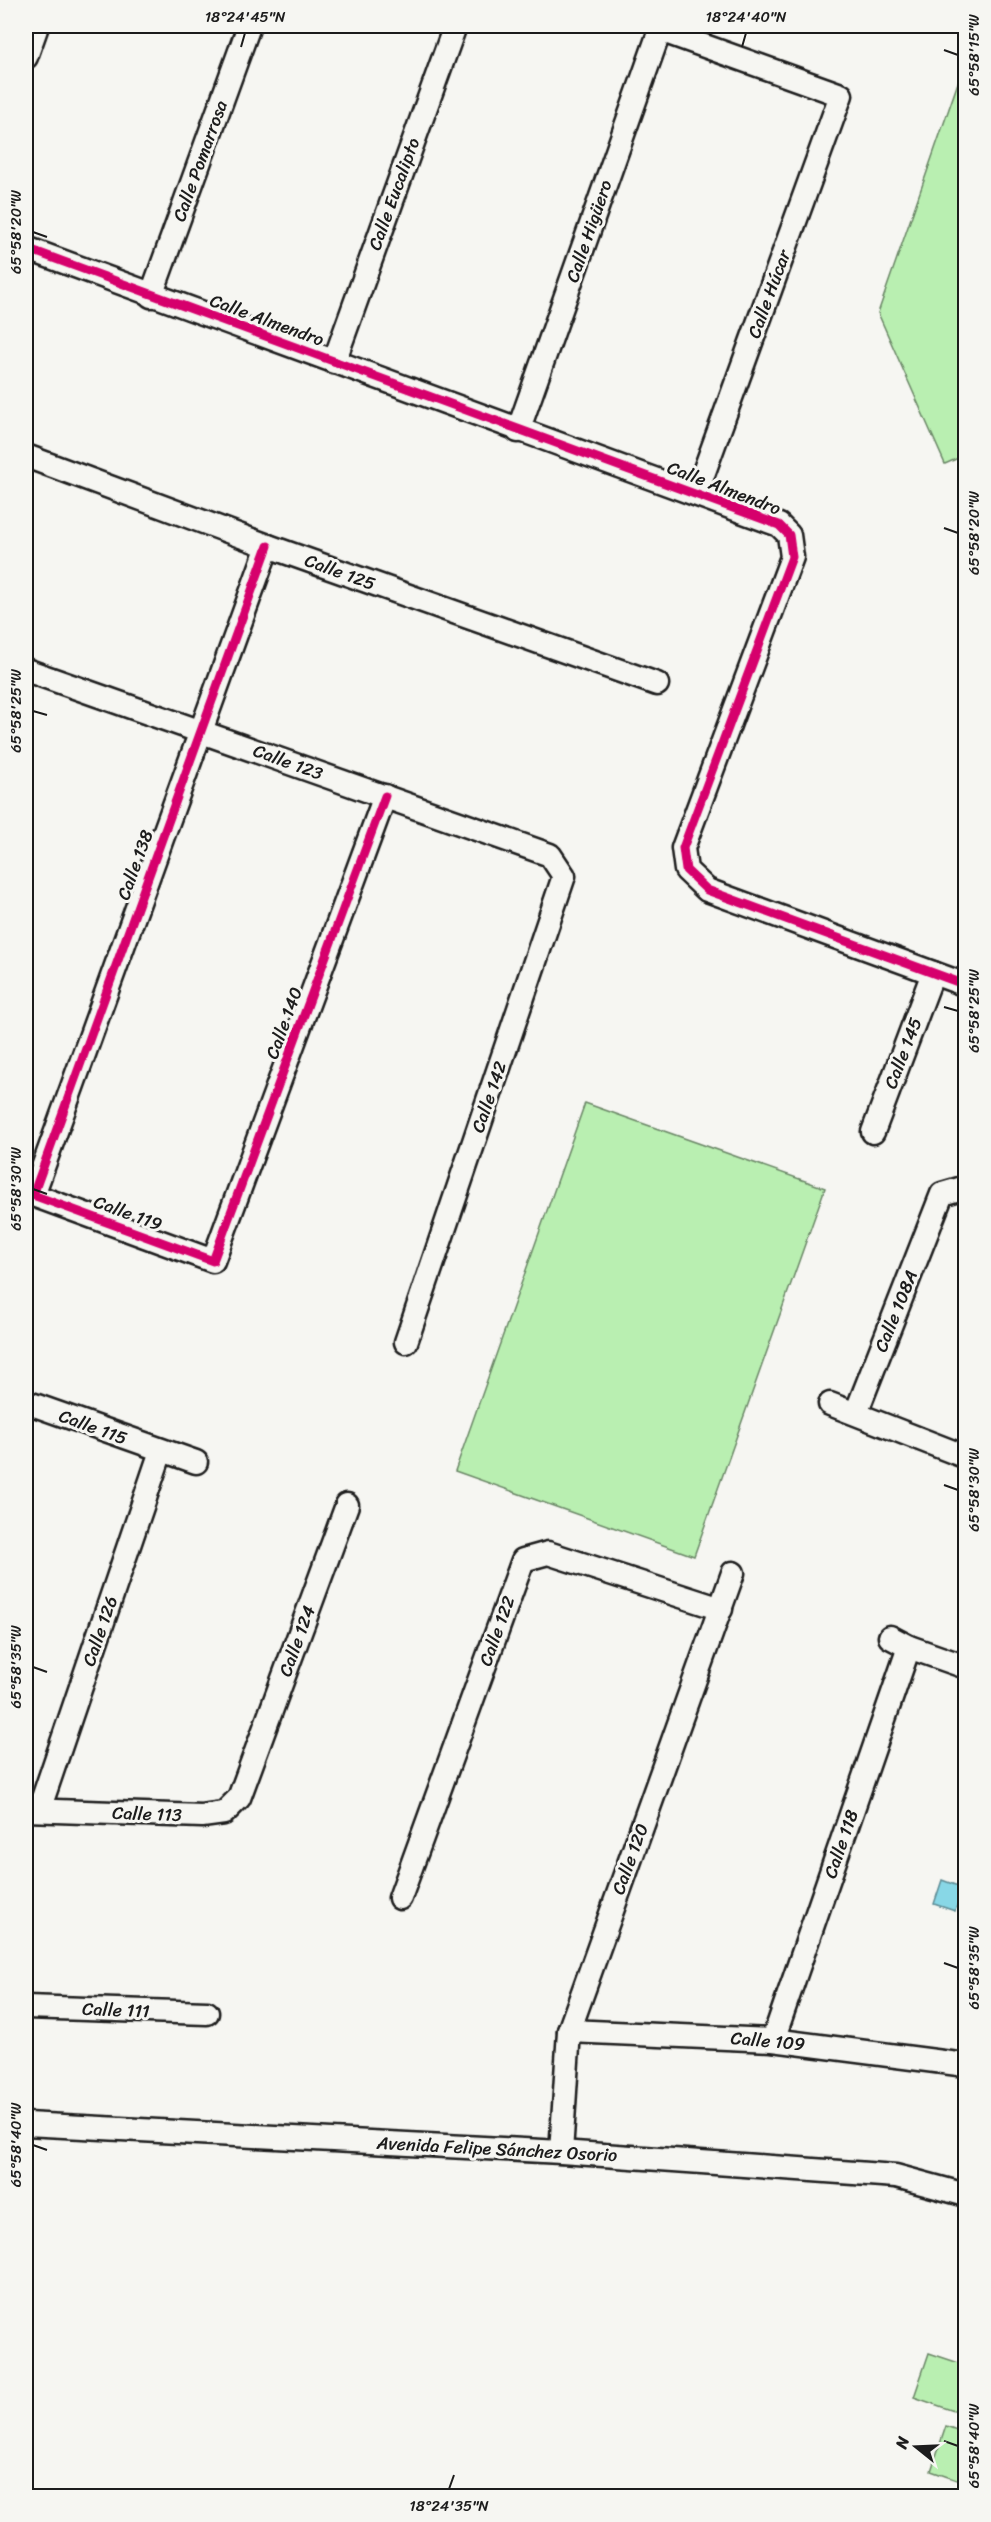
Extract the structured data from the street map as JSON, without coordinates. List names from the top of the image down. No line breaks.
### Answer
{"streets":{"street":["Calle Pomarrosa","Calle Eucalipto","Calle Higüero","Calle Húcar","Calle Almendro","Calle 125","Calle 123","Calle 138","Calle 140","Calle 145","Calle 142","Calle 119","Calle 108A","Calle 115","Calle 126","Calle 122","Calle 124","Calle 113","Calle 118","Calle 120","Calle 111","Calle 109","Avenida Felipe Sánchez Osorio"]},"crossings":[["Calle Pomarrosa","Calle Almendro"],["Calle Eucalipto","Calle Almendro"],["Calle Higüero","Calle Húcar"],["Calle Higüero","Calle Almendro"],["Calle Húcar","Calle Almendro"],["Calle Almendro","Calle 145"],["Calle 125","Calle 138"],["Calle 123","Calle 138"],["Calle 123","Calle 140"],["Calle 123","Calle 142"],["Calle 138","Calle 119"],["Calle 140","Calle 119"],["Calle 115","Calle 126"],["Calle 126","Calle 113"],["Calle 122","Calle 120"],["Calle 124","Calle 113"],["Calle 118","Calle 109"],["Calle 120","Calle 109"],["Calle 120","Avenida Felipe Sánchez Osorio"]],"north":"left","coordinates":["18°24'45\"N","18°24'40\"N","65°58'15\"W","65°58'20\"W","65°58'25\"W","65°58'30\"W","65°58'35\"W","65°58'40\"W","18°24'35\"N"]}
